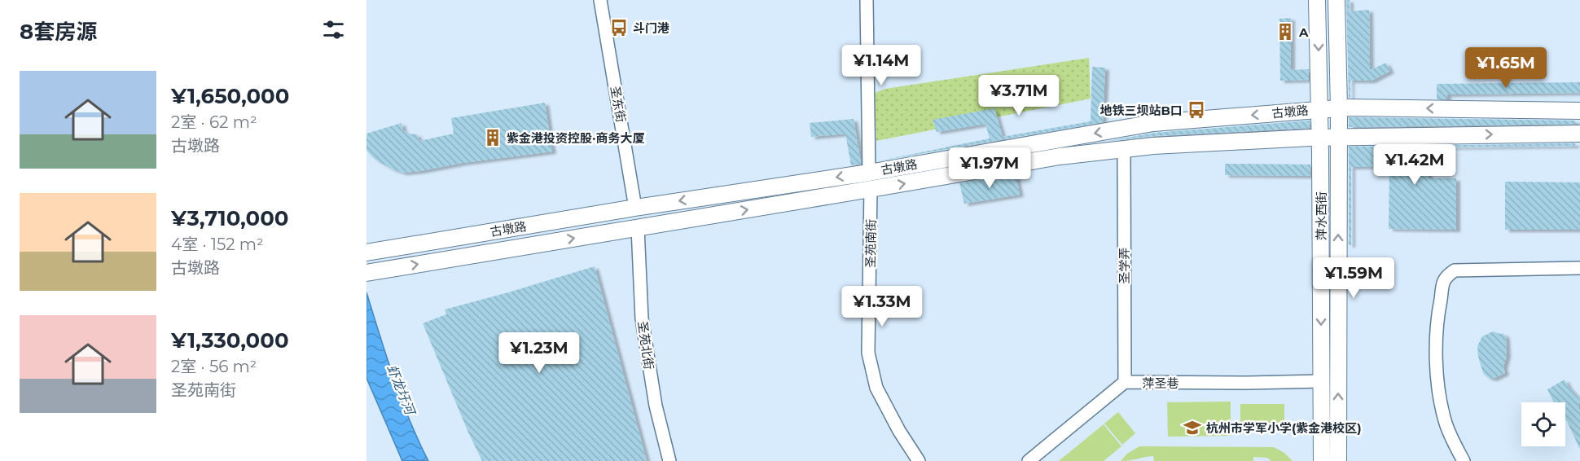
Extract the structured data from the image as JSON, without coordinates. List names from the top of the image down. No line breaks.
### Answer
{"streets":{"main road":["古墩路","萍水西街"],"street":["圣东街","圣苑南街","圣学弄","圣苑北街","萍圣巷"]},"crossings":[["圣东街","古墩路"],["古墩路","萍水西街"],["古墩路","圣苑南街"],["古墩路","圣学弄"],["古墩路","圣苑北街"],["萍水西街","萍圣巷"],["圣学弄","萍圣巷"]],"water":["虾龙圩河"],"places":{"bus stop":["斗门港","地铁三坝站B口"],"building":["A","紫金港投资控股·商务大厦"],"school or university":["杭州市学军小学(紫金港校区)"]},"page":{"heading":"8套房源","price":["¥1.14M","¥1.65M","¥3.71M","¥1.42M","¥1.97M","¥1.59M","¥1.33M","¥1.23M"],"list":[{"name":"¥1,650,000","note":"2室 · 62 m² · 古墩路"},{"name":"¥3,710,000","note":"4室 · 152 m² · 古墩路"},{"name":"¥1,330,000","note":"2室 · 56 m² · 圣苑南街"}]}}
